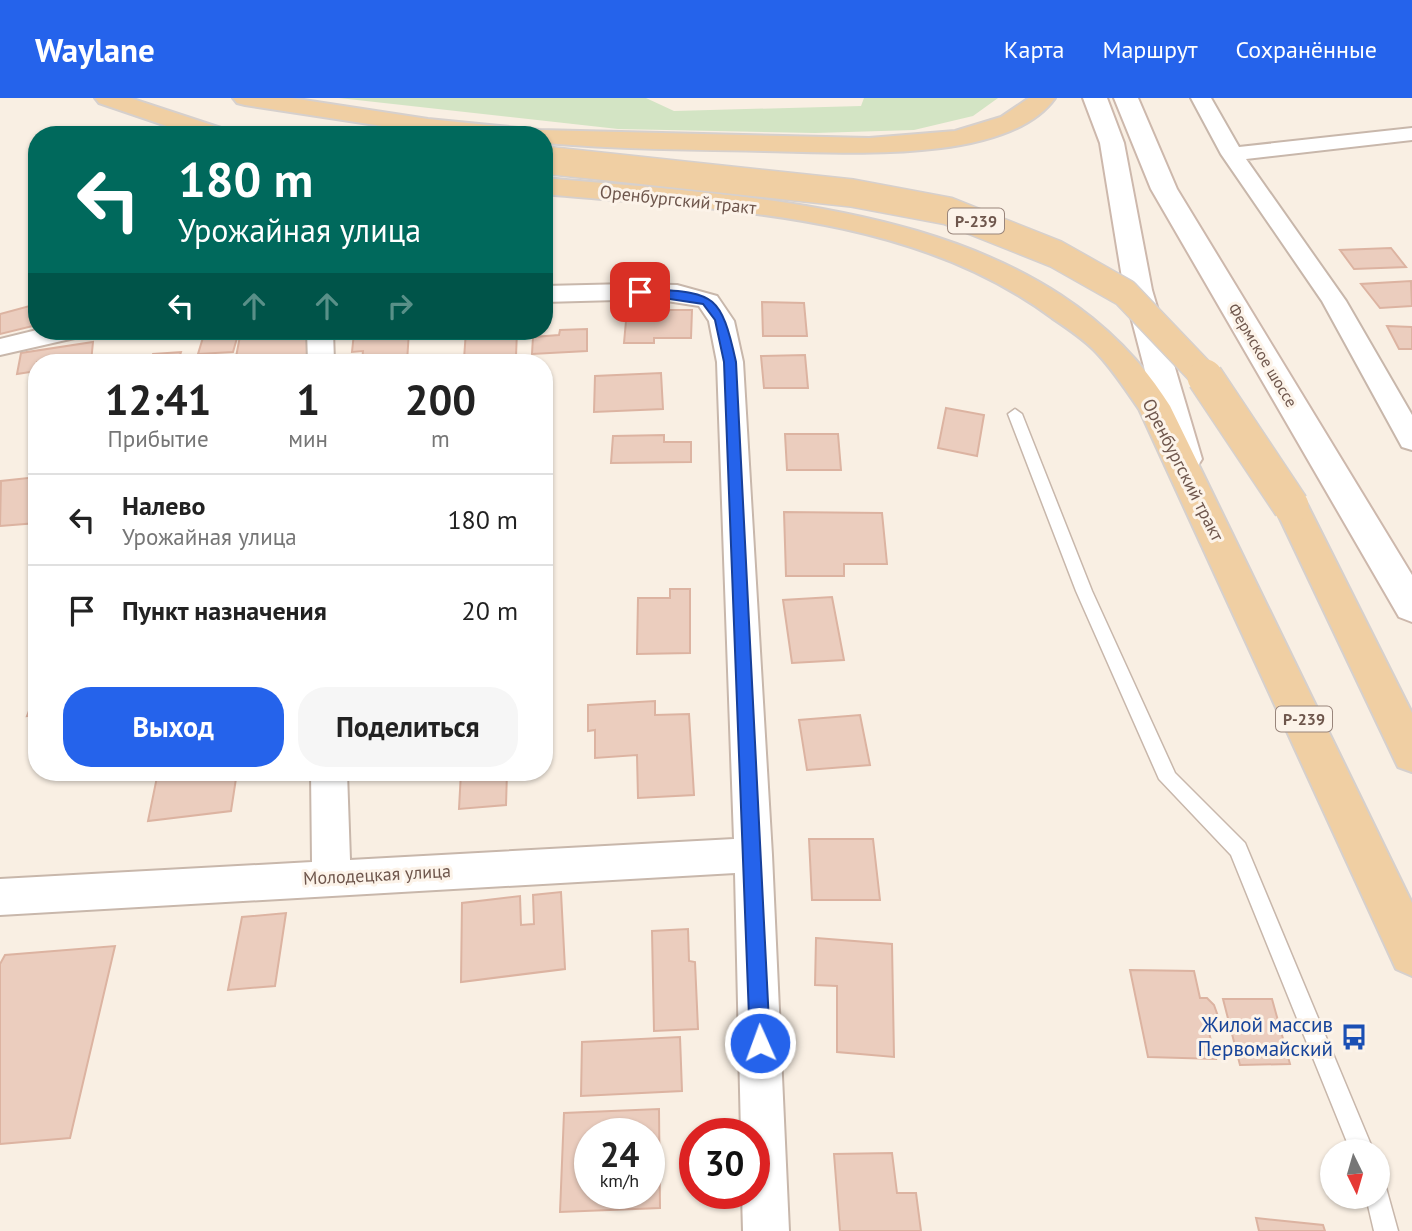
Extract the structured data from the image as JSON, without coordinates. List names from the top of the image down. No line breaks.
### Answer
{"streets":{"main road":["Оренбургский тракт","Р-239","Фермское шоссе"],"street":["Молодецкая улица"]},"places":{"bus stop":["Жилой массив Первомайский"]},"north":"bottom","page":{"header":"Waylane","nav":["Карта","Маршрут","Сохранённые"],"turn":["180 m","Урожайная улица"],"eta":["12:41","Прибытие","1","мин","200","m"],"list":[{"name":"Налево","note":"Урожайная улица","value":"180 m"},{"name":"Пункт назначения","value":"20 m"}],"buttons":["Выход","Поделиться"],"speed":"24 km/h","limit":"30"}}
